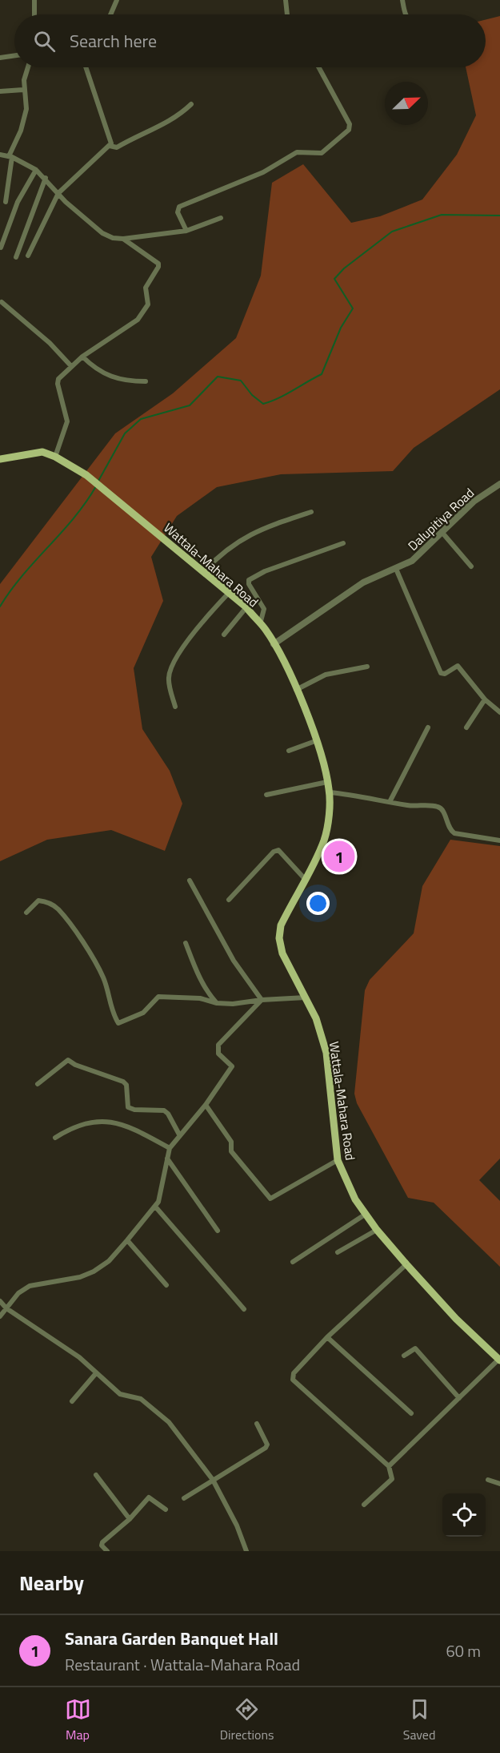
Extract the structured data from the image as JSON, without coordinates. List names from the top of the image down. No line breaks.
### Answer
{"streets":{"main road":["Wattala-Mahara Road"],"street":["Dalupitiya Road"]},"crossings":[["Dalupitiya Road","Wattala-Mahara Road"]],"north":"top right","page":{"search":"Search here","pins":"1","heading":"Nearby","list":[{"mark":"1","name":"Sanara Garden Banquet Hall","note":"Restaurant · Wattala-Mahara Road","value":"60 m"}],"nav":["Map","Directions","Saved"]}}
